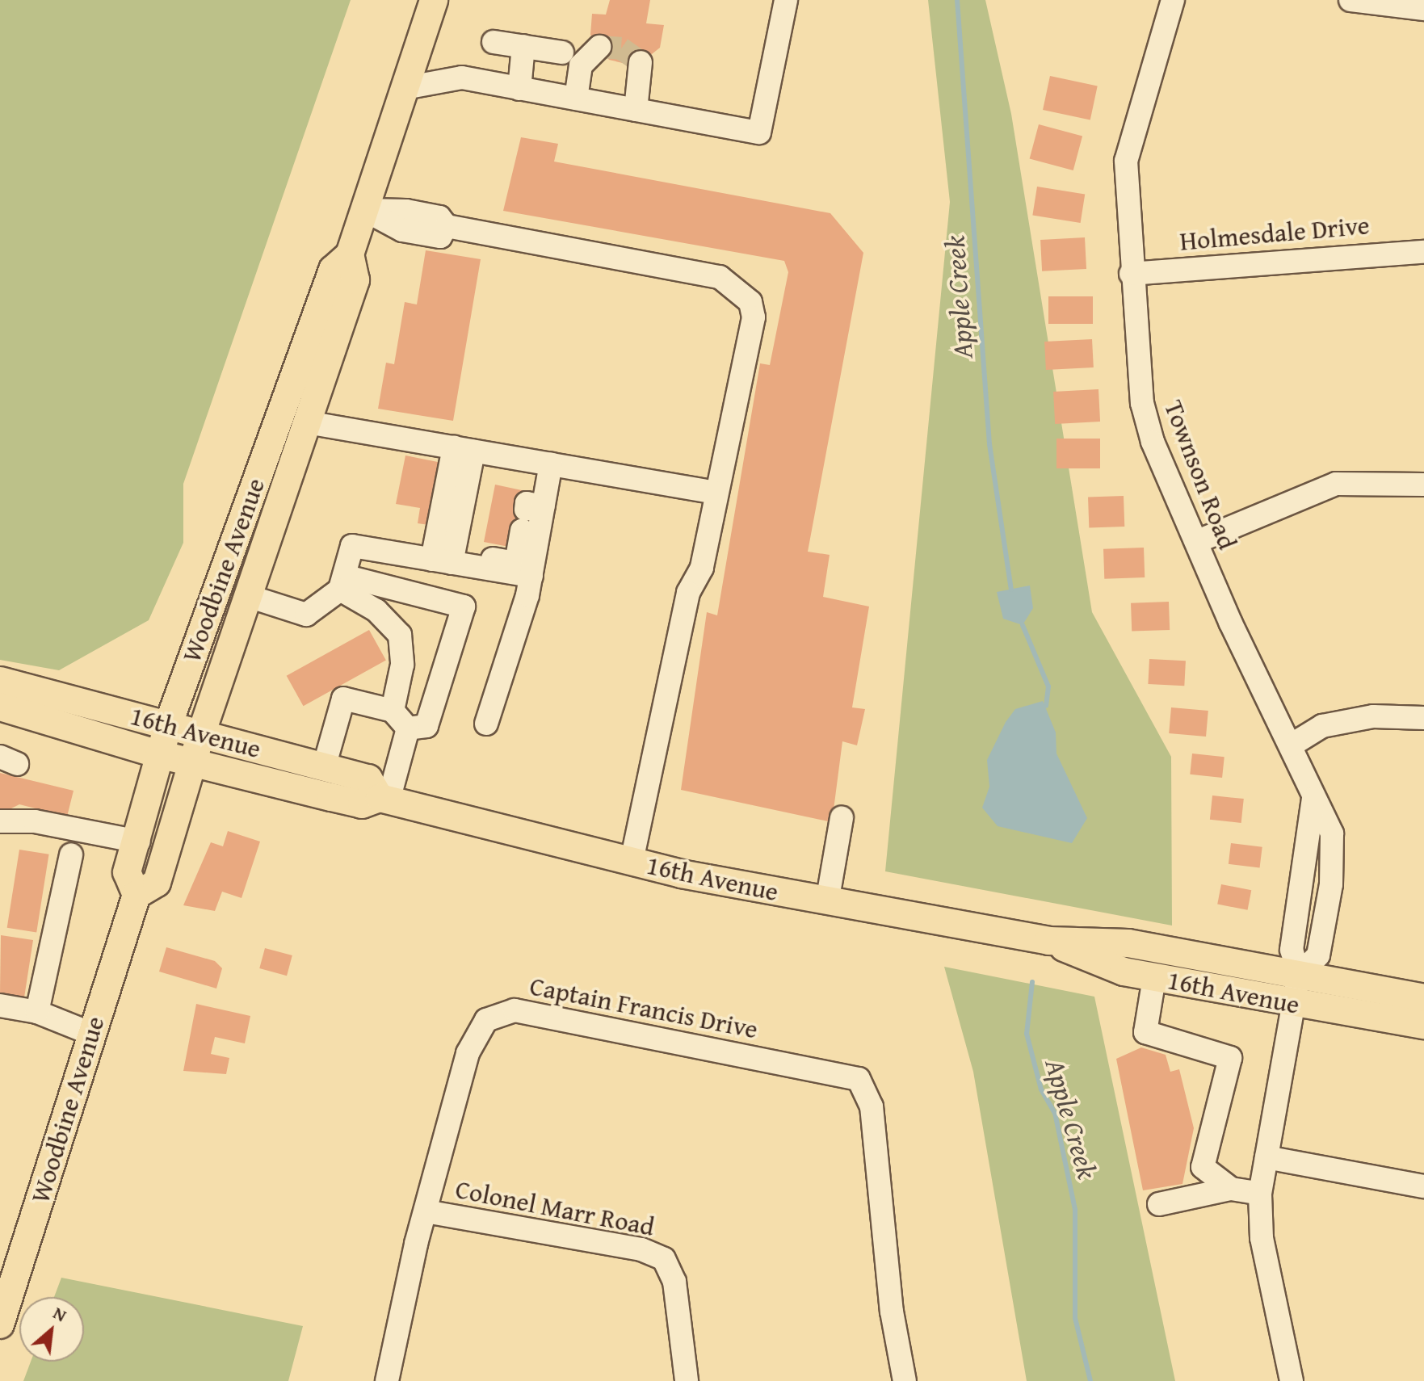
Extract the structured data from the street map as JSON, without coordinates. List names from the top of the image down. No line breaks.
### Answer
{"streets":{"main road":["Woodbine Avenue","16th Avenue"],"street":["Holmesdale Drive","Townson Road","Captain Francis Drive","Colonel Marr Road"]},"crossings":[["Holmesdale Drive","Townson Road"],["Townson Road","16th Avenue"],["Woodbine Avenue","16th Avenue"],["Captain Francis Drive","Colonel Marr Road"]],"water":["Apple Creek"],"north":"top right"}
